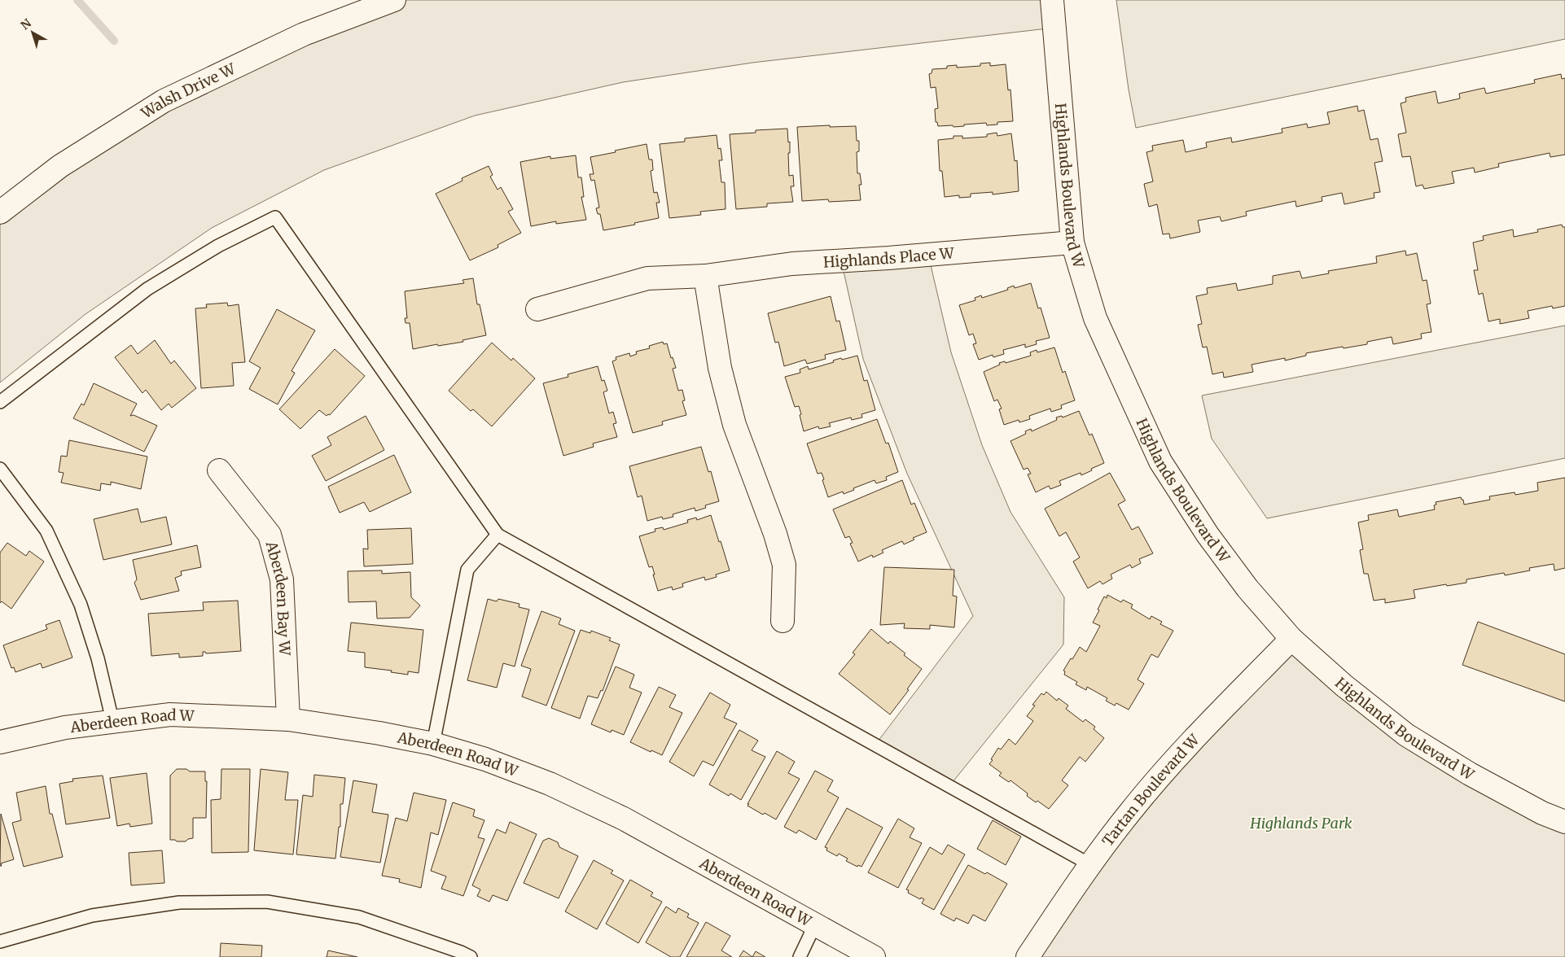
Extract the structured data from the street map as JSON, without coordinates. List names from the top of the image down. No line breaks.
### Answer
{"streets":{"street":["Walsh Drive W","Highlands Boulevard W","Highlands Place W","Aberdeen Bay W","Aberdeen Road W","Tartan Boulevard W"]},"crossings":[["Highlands Boulevard W","Highlands Place W"],["Highlands Boulevard W","Tartan Boulevard W"],["Aberdeen Bay W","Aberdeen Road W"]],"parks":["Highlands Park"],"north":"top left"}
